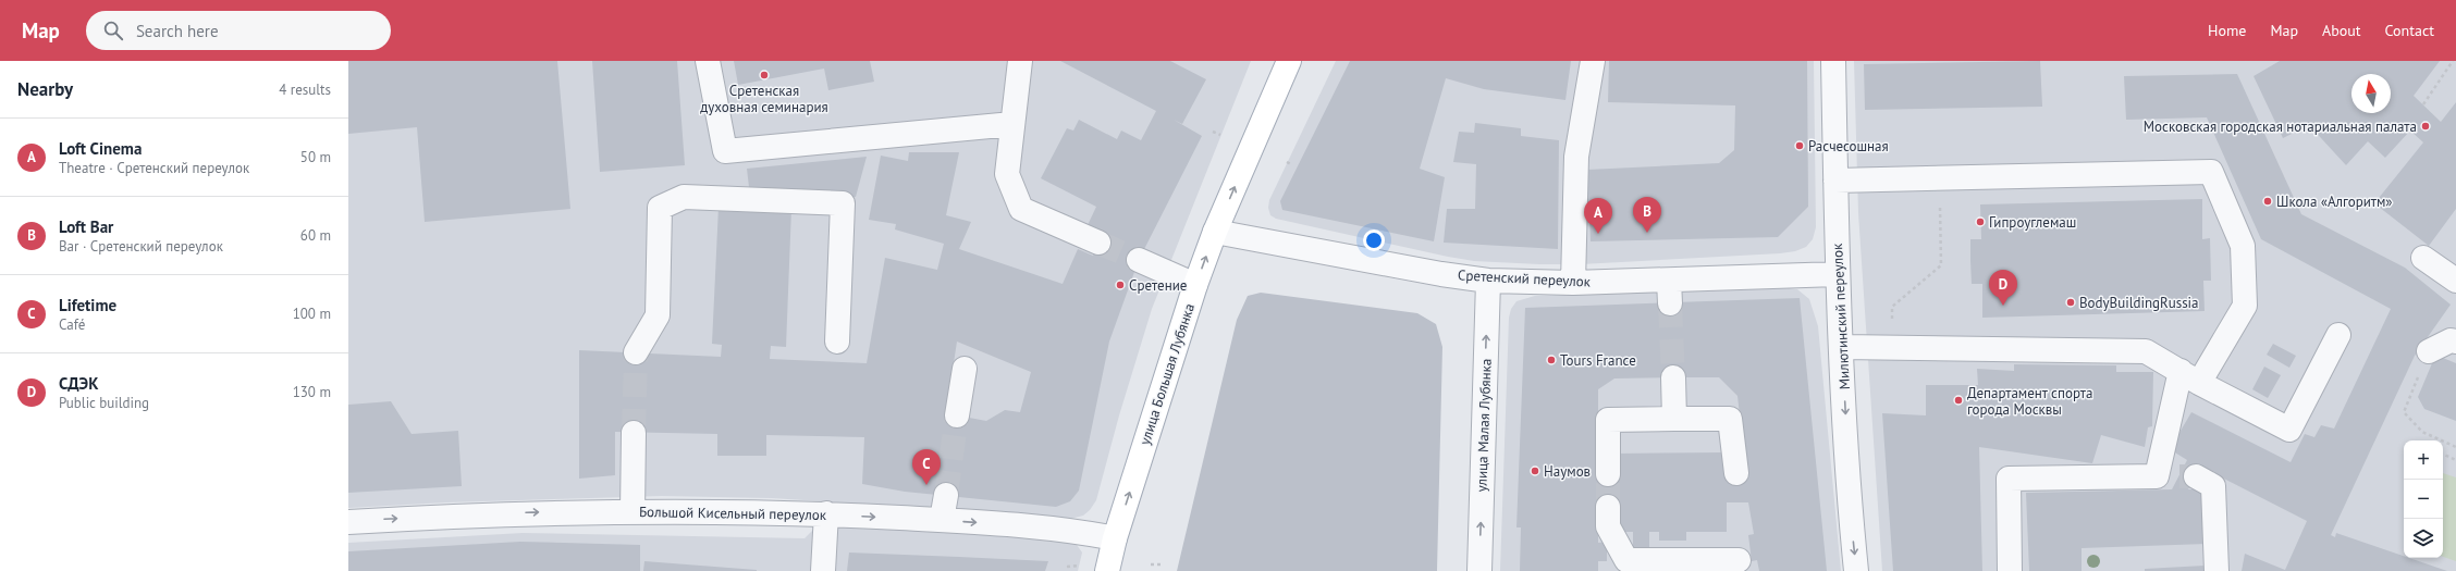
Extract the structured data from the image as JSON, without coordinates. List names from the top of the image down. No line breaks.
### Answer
{"streets":{"main road":["улица Большая Лубянка"],"street":["Сретенский переулок","Милютинский переулок","улица Малая Лубянка","Большой Кисельный переулок"]},"crossings":[["Сретенский переулок","Милютинский переулок"],["Сретенский переулок","улица Большая Лубянка"],["Сретенский переулок","улица Малая Лубянка"],["улица Большая Лубянка","Большой Кисельный переулок"]],"one_way":["Милютинский переулок","улица Большая Лубянка","улица Малая Лубянка","Большой Кисельный переулок"],"places":["Сретенская духовная семинария","Московская городская нотариальная палата","Расчесошная","Школа «Алгоритм»","Гипроуглемаш","Сретение","BodyBuildingRussia","Tours France","Департамент спорта города Москвы","Наумов"],"north":"top","page":{"header":"Map","search":"Search here","nav":["Home","Map","About","Contact"],"heading":["Nearby","4 results"],"list":[{"mark":"A","name":"Loft Cinema","note":"Theatre · Сретенский переулок","value":"50 m"},{"mark":"B","name":"Loft Bar","note":"Bar · Сретенский переулок","value":"60 m"},{"mark":"C","name":"Lifetime","note":"Café","value":"100 m"},{"mark":"D","name":"СДЭК","note":"Public building","value":"130 m"}],"pins":["B","A","D","C"],"map_buttons":["+","−"]}}
